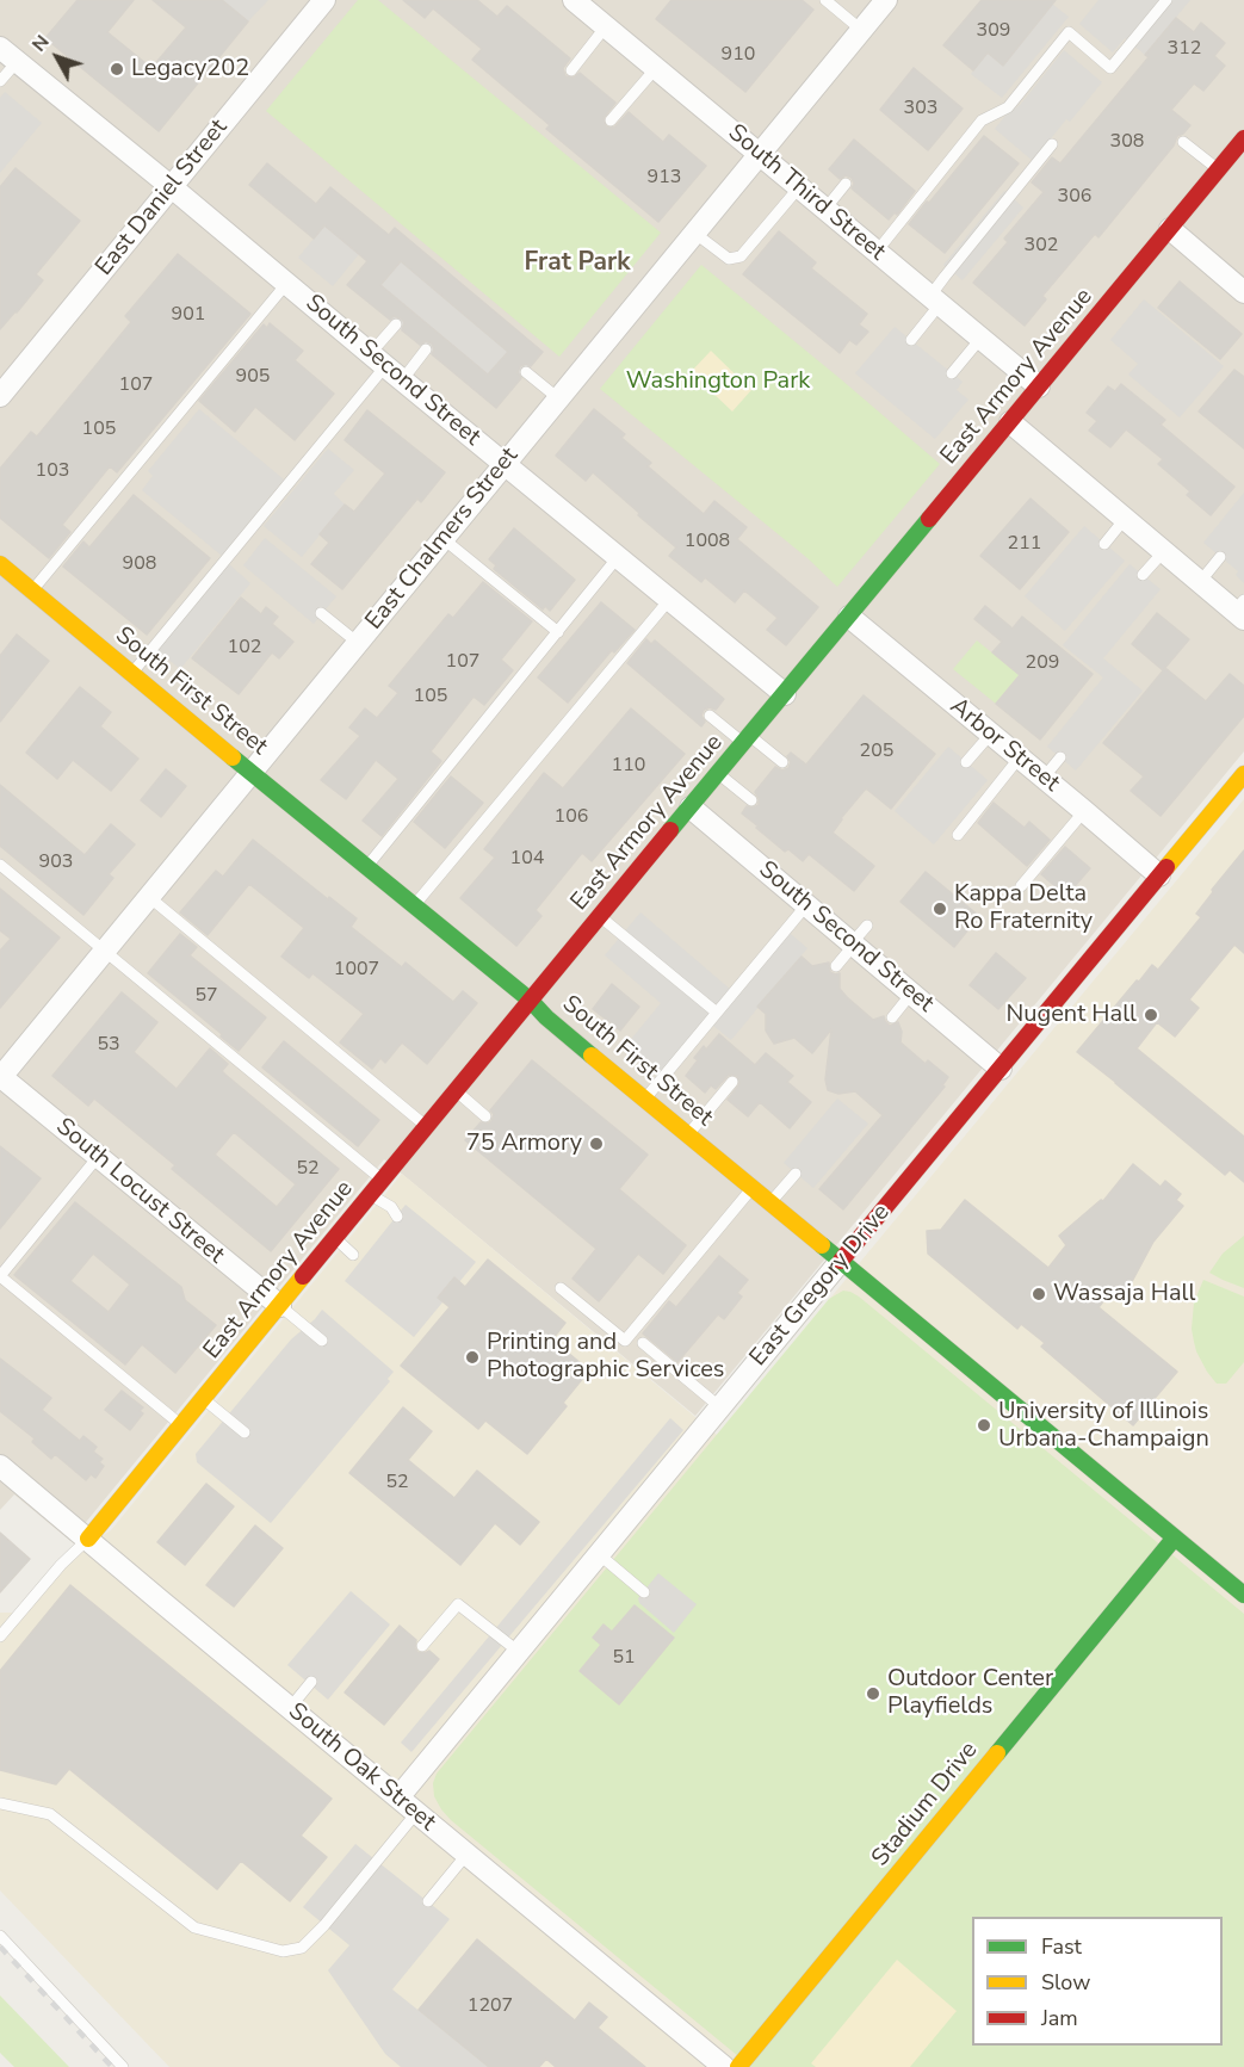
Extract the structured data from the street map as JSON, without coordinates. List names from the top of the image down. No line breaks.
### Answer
{"streets":{"street":["South Third Street","East Daniel Street","South Second Street","East Armory Avenue","East Chalmers Street","South First Street","Arbor Street","South Locust Street","East Gregory Drive","South Oak Street","Stadium Drive"]},"crossings":[["South Third Street","East Armory Avenue"],["South Third Street","East Chalmers Street"],["East Daniel Street","South Second Street"],["South Second Street","East Armory Avenue"],["South Second Street","East Chalmers Street"],["South Second Street","East Gregory Drive"],["East Armory Avenue","South First Street"],["East Armory Avenue","Arbor Street"],["East Armory Avenue","South Locust Street"],["East Armory Avenue","South Oak Street"],["East Chalmers Street","South First Street"],["East Chalmers Street","South Locust Street"],["South First Street","East Gregory Drive"],["South First Street","Stadium Drive"],["Arbor Street","East Gregory Drive"],["East Gregory Drive","South Oak Street"]],"districts":["Frat Park"],"parks":["Washington Park"],"places":["Legacy202","Kappa Delta Ro Fraternity","Nugent Hall","75 Armory","Wassaja Hall","Printing and Photographic Services","University of Illinois Urbana-Champaign","Outdoor Center Playfields"],"house_numbers":["309","312","910","303","308","913","306","302","901","905","107","105","103","1008","211","908","102","107","209","105","205","110","106","104","903","1007","57","53","52","52","51","1207"],"legend":["Fast","Slow","Jam"],"north":"top left"}
